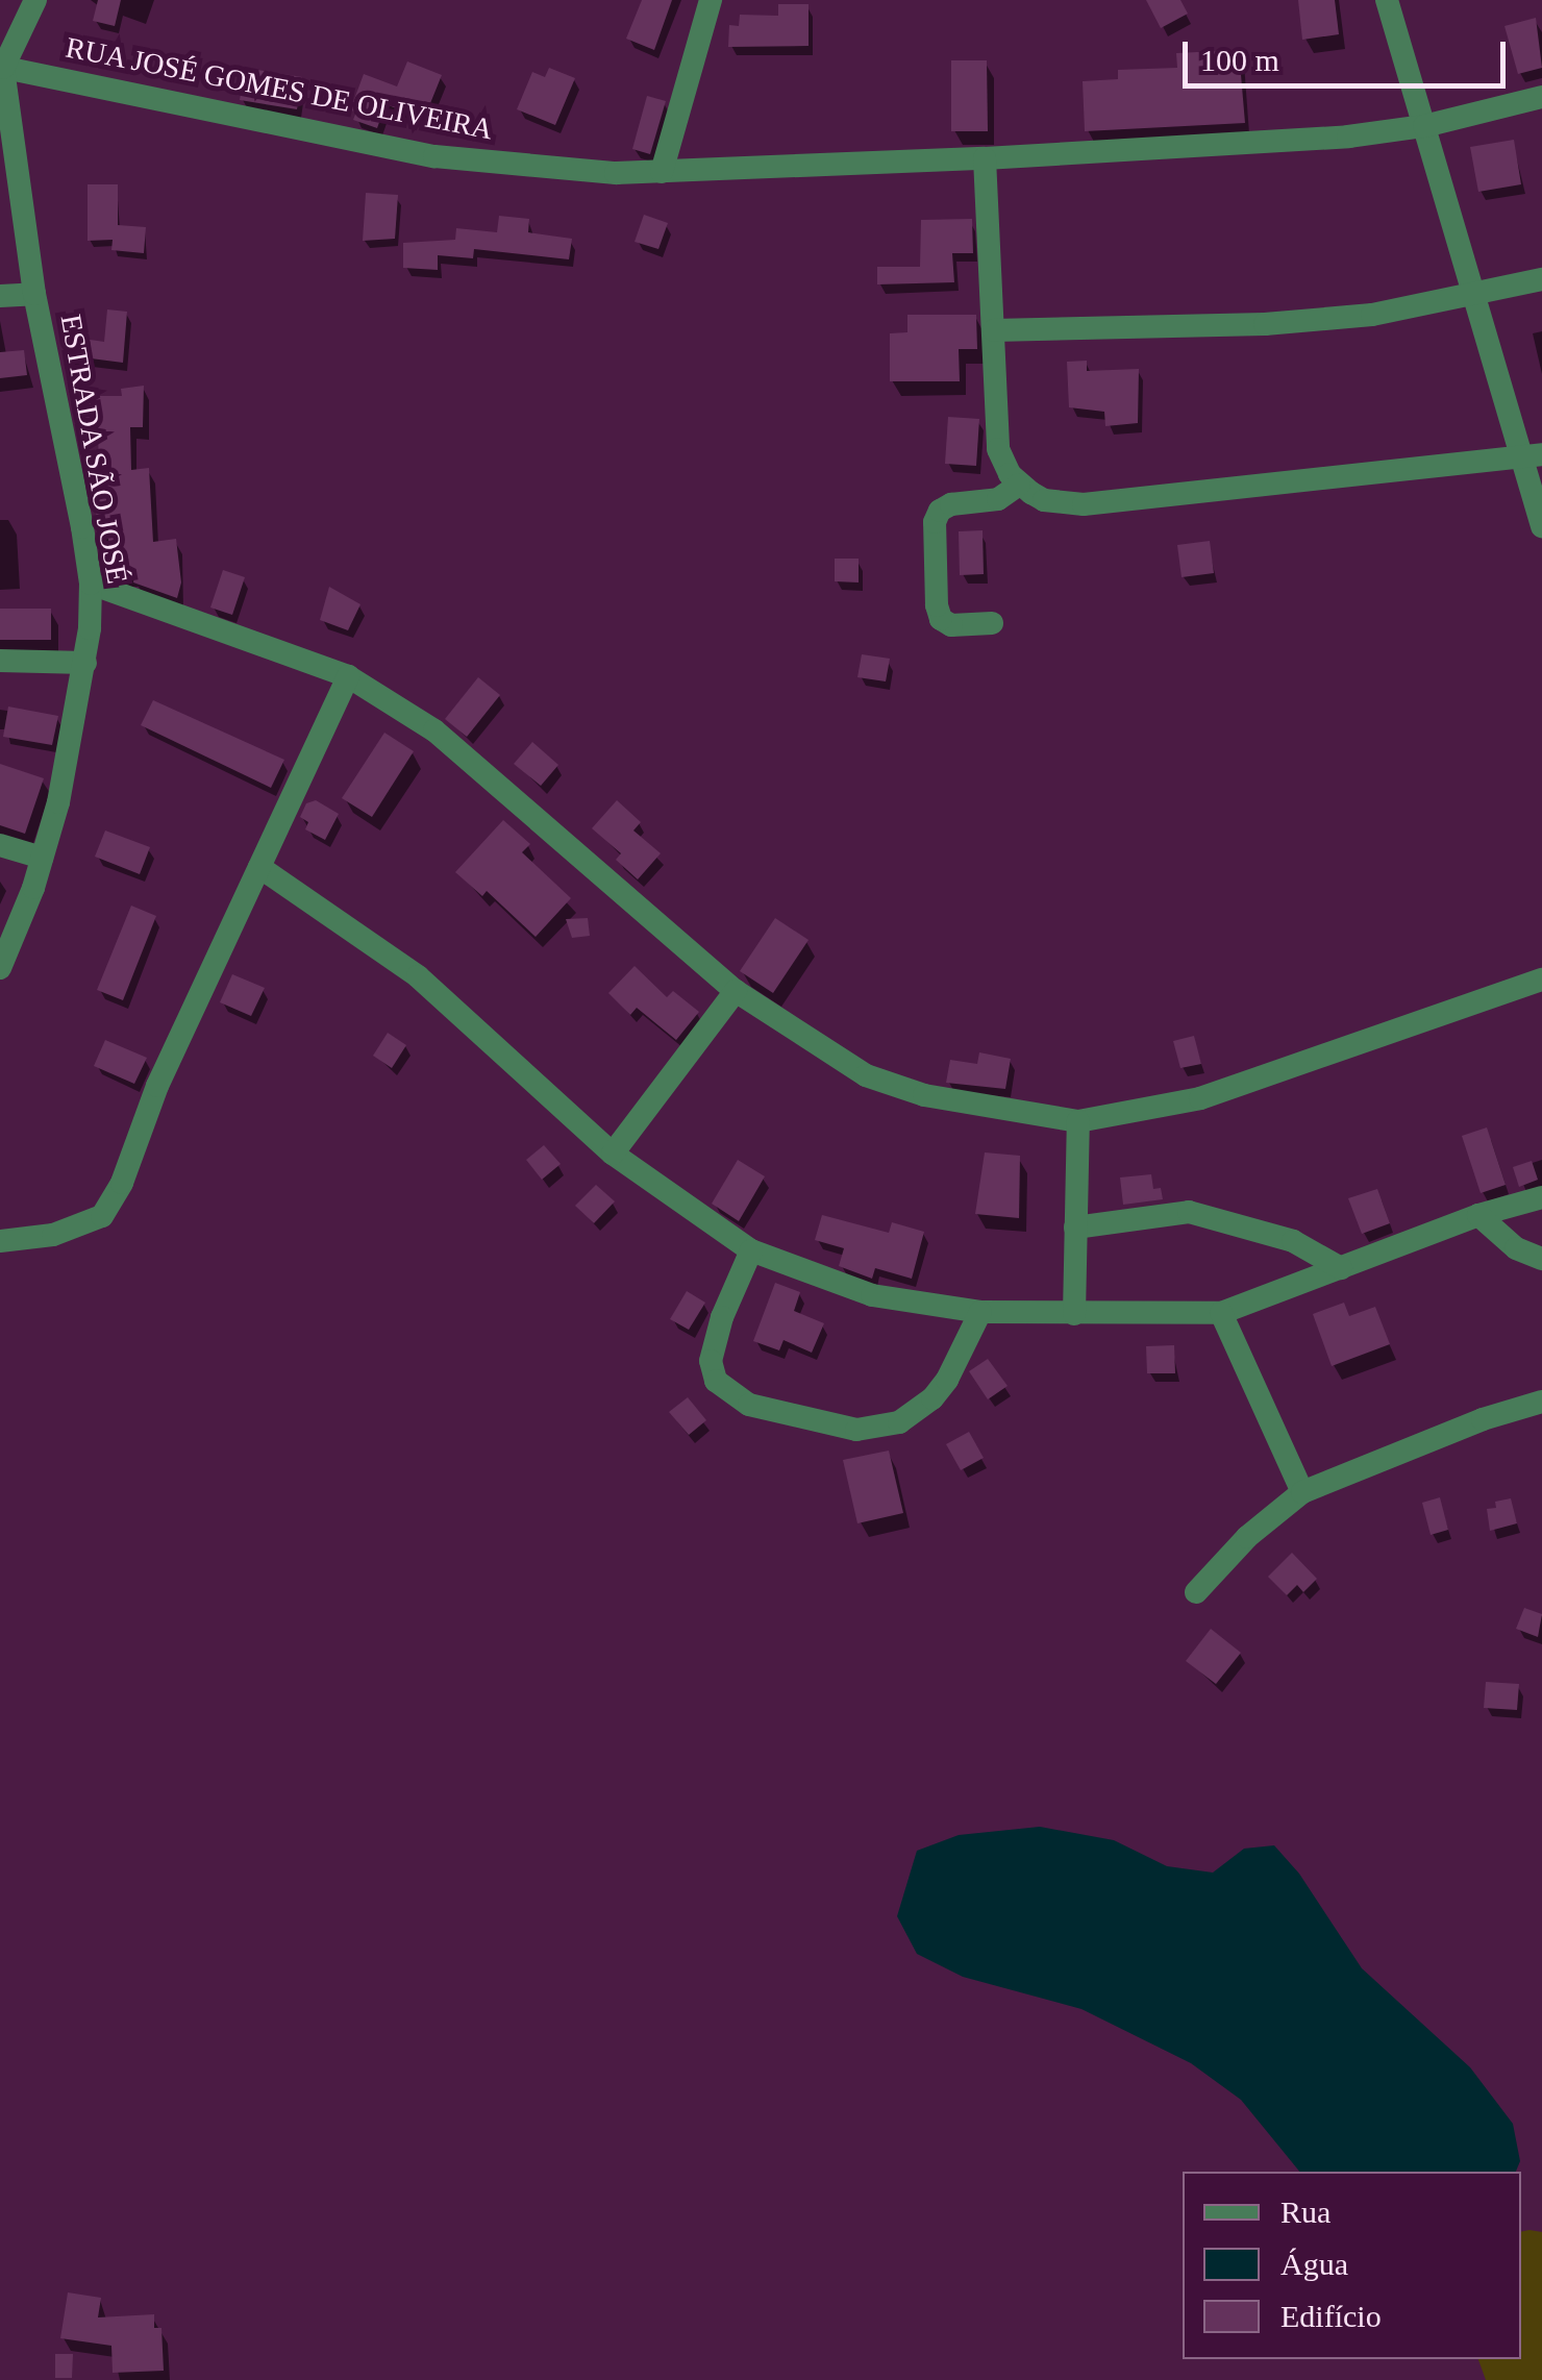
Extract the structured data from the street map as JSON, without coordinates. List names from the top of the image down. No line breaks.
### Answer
{"streets":{"street":["RUA JOSÉ GOMES DE OLIVEIRA","ESTRADA SÃO JOSÉ"]},"crossings":[["RUA JOSÉ GOMES DE OLIVEIRA","ESTRADA SÃO JOSÉ"]],"legend":["Rua","Água","Edifício"],"scale_bar":"100 m"}
